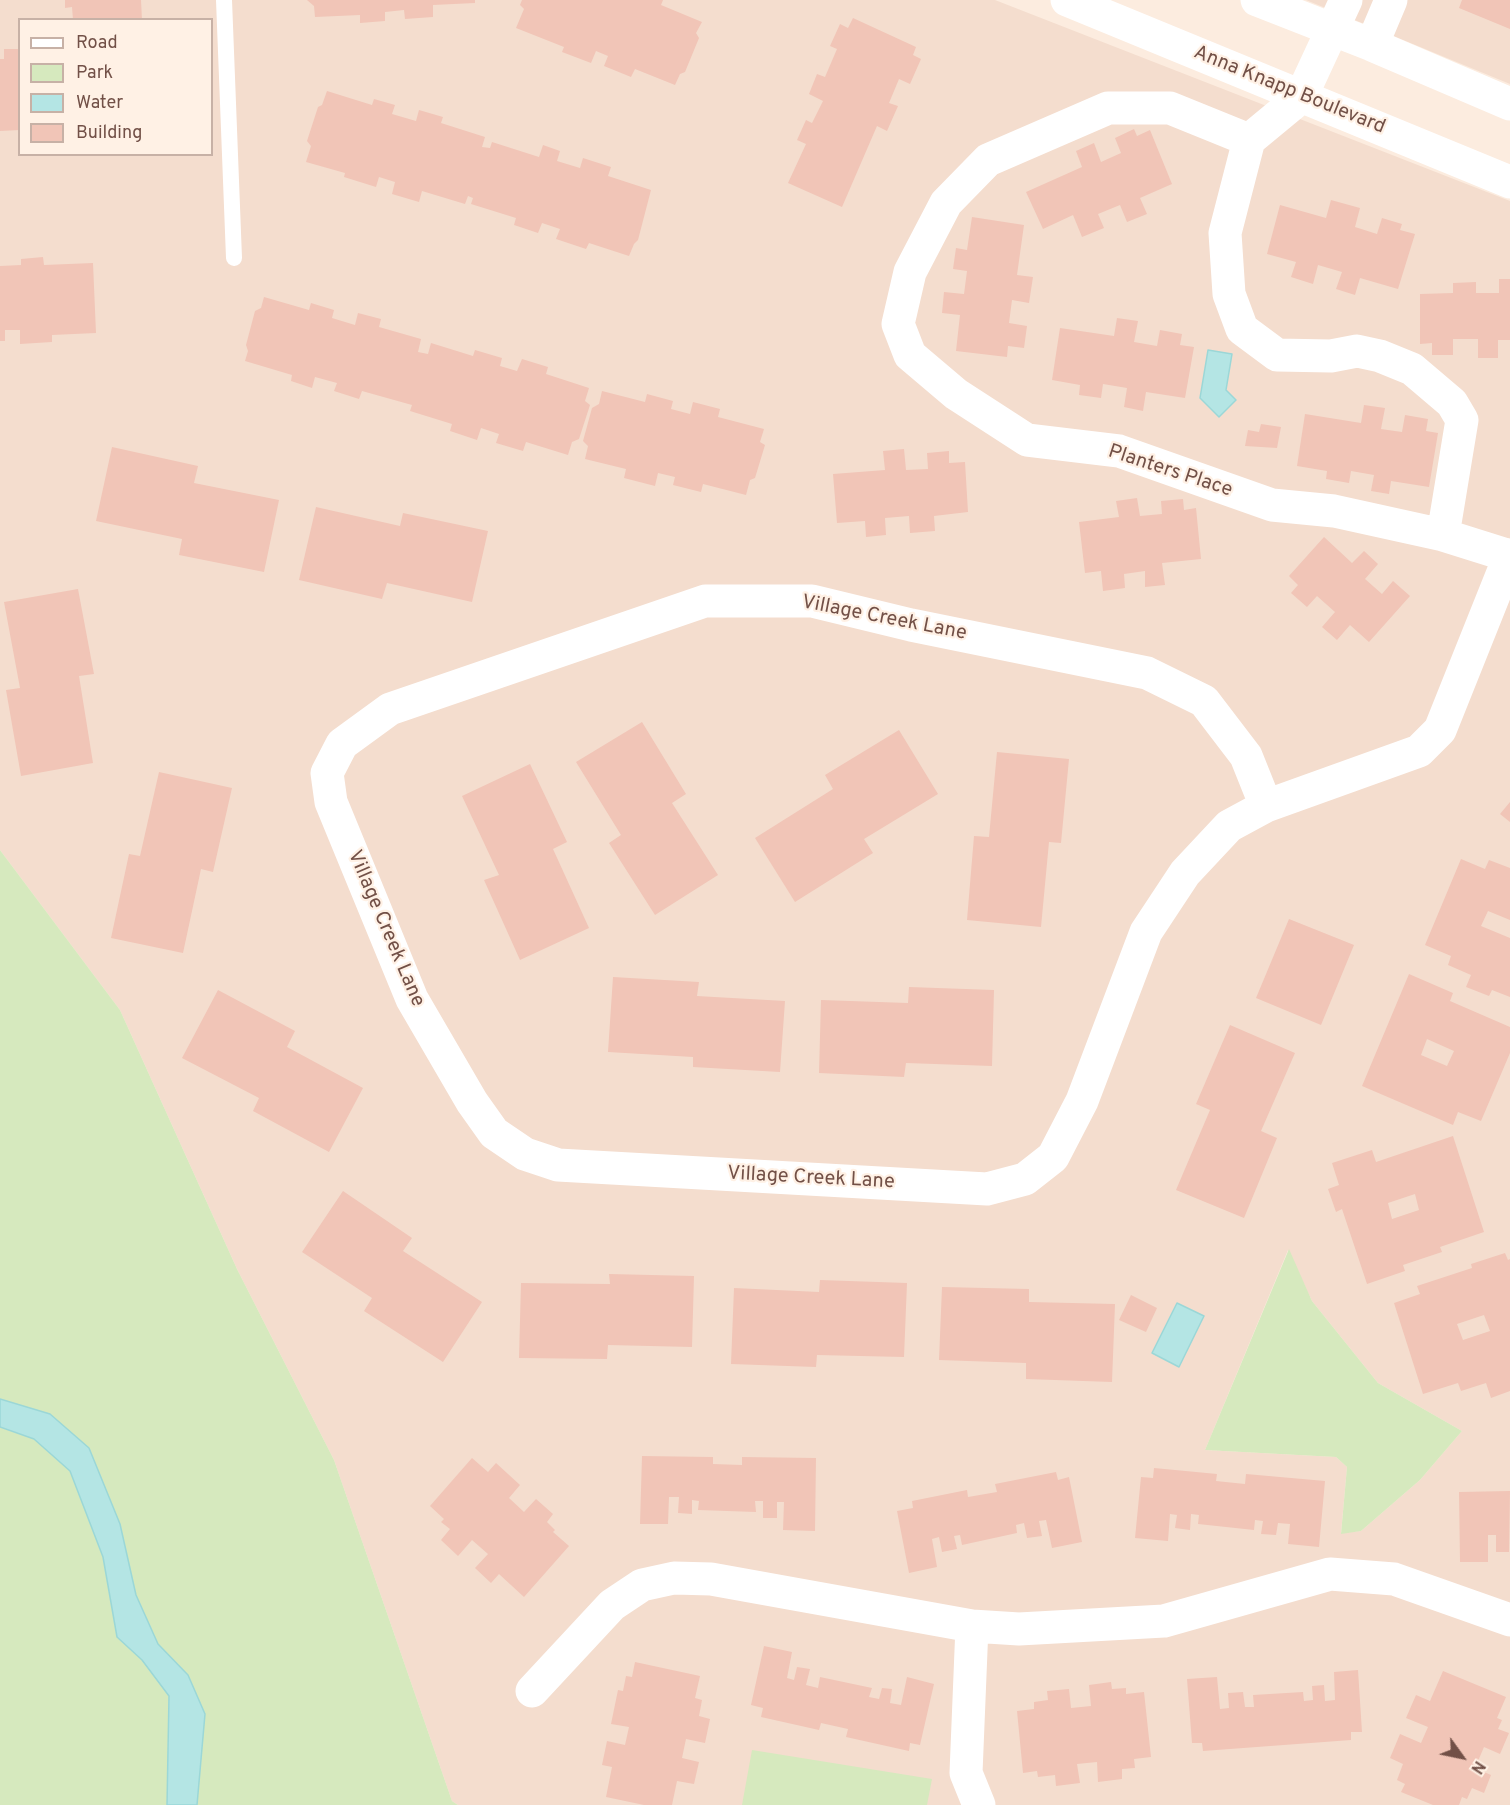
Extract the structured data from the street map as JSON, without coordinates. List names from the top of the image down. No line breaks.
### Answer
{"streets":{"street":["Anna Knapp Boulevard","Planters Place","Village Creek Lane"]},"crossings":[["Planters Place","Village Creek Lane"]],"legend":["Road","Park","Water","Building"],"north":"bottom right"}
